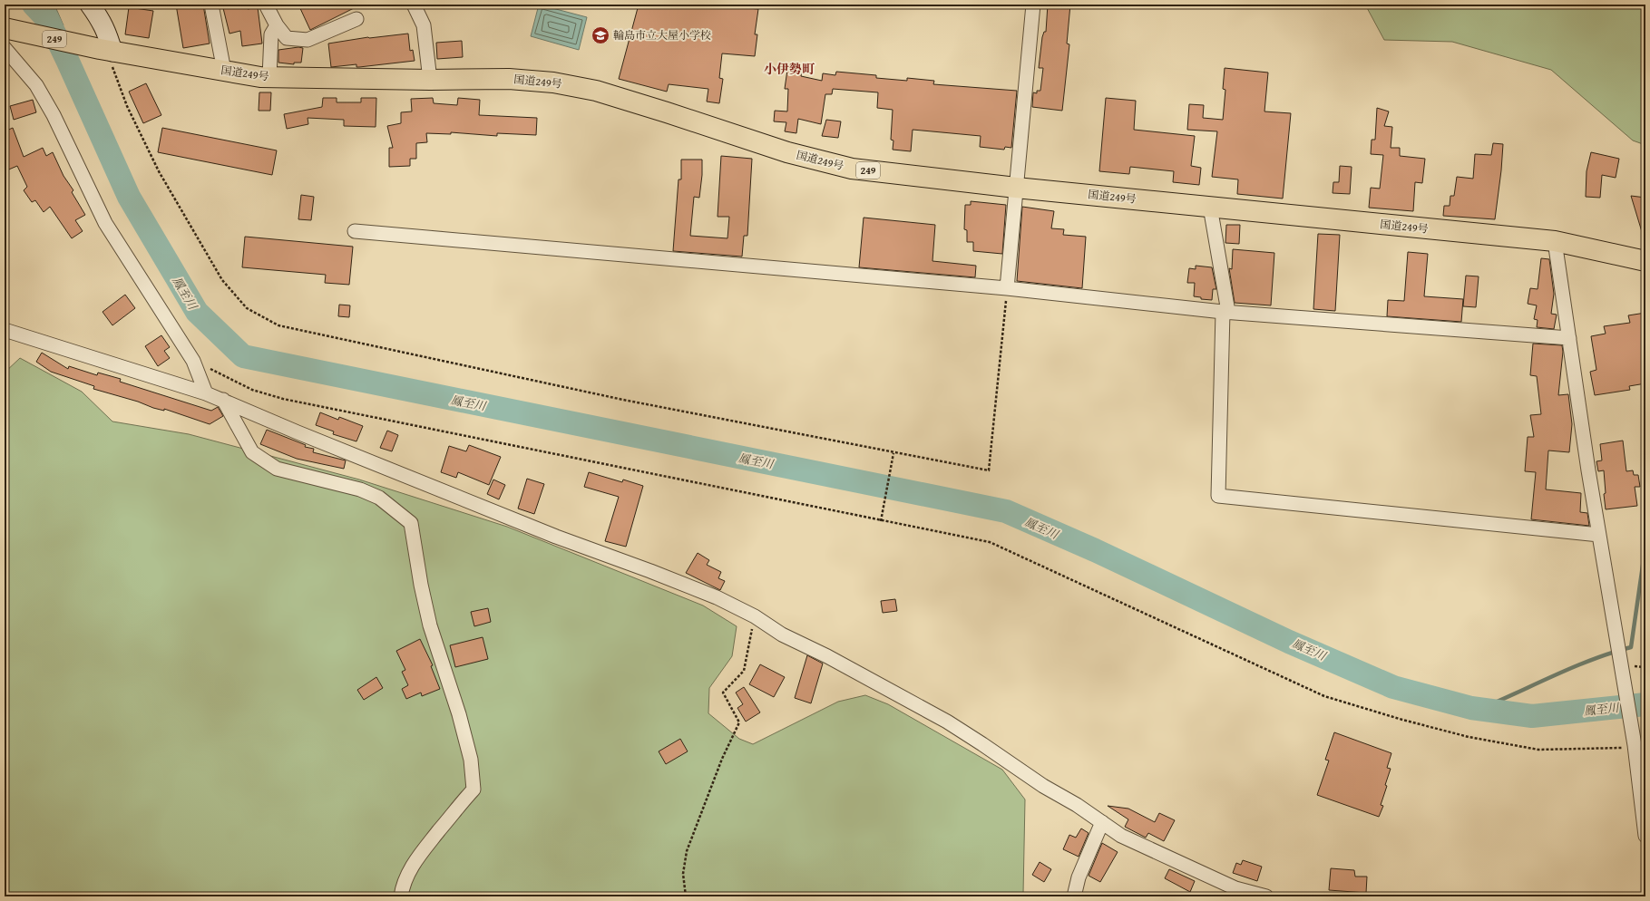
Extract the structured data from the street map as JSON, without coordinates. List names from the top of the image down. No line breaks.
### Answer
{"streets":{"highway":["249","国道249号"]},"districts":["小伊勢町"],"water":["鳳至川"],"places":{"school or university":["輪島市立大屋小学校"]}}
